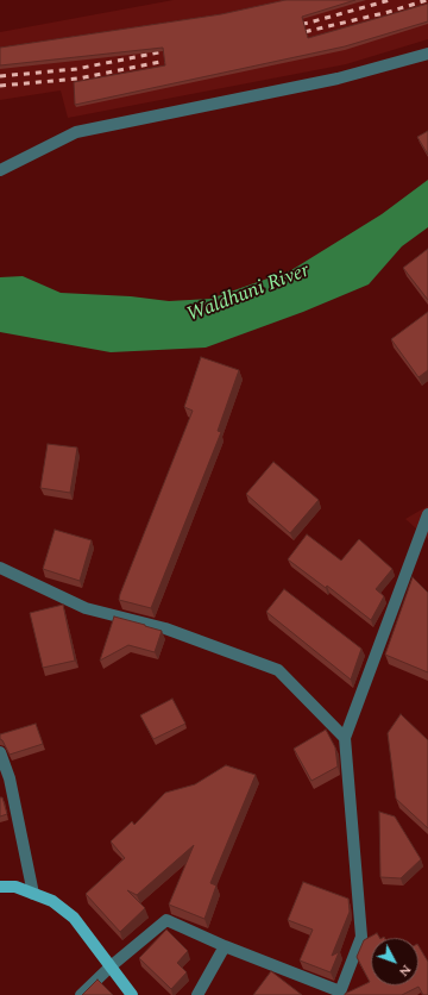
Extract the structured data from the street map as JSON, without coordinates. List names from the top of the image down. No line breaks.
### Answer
{"water":["Waldhuni River"],"north":"bottom right"}
